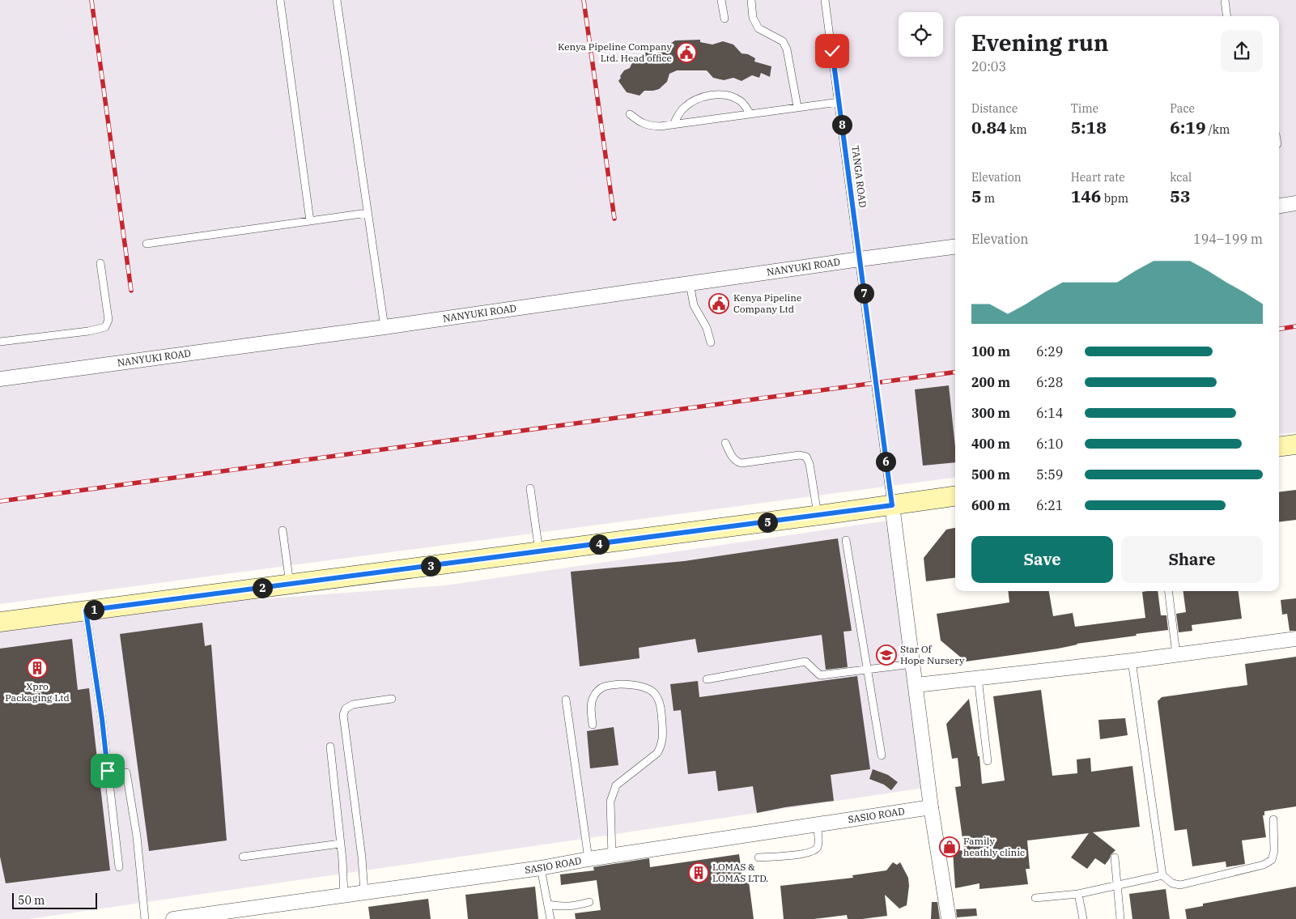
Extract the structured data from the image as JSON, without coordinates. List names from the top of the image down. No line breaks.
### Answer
{"streets":{"street":["NANYUKI ROAD","SASIO ROAD"],"lane":["TANGA ROAD"]},"crossings":[["TANGA ROAD","NANYUKI ROAD"]],"places":{"public building":["Kenya Pipeline Company Ltd. Head office","Kenya Pipeline Company Ltd"],"school or university":["Star Of Hope Nursery"],"building":["Xpro Packaging Ltd","LOMAS & LOMAS LTD."],"shop":["Family heathly clinic"]},"scale_bar":"50 m","page":{"heading":["Evening run","20:03"],"stats":[["Distance","0.84 km"],["Time","5:18"],["Pace","6:19 /km"],["Elevation","5 m"],["Heart rate","146 bpm"],["kcal","53"]],"pins":["8","7","6","5","4","3","2","1"],"chart":["Elevation","194–199 m"],"list":[{"name":"100 m","note":"6:29"},{"name":"200 m","note":"6:28"},{"name":"300 m","note":"6:14"},{"name":"400 m","note":"6:10"},{"name":"500 m","note":"5:59"},{"name":"600 m","note":"6:21"}],"buttons":["Save","Share"],"scale":"50 m"}}
